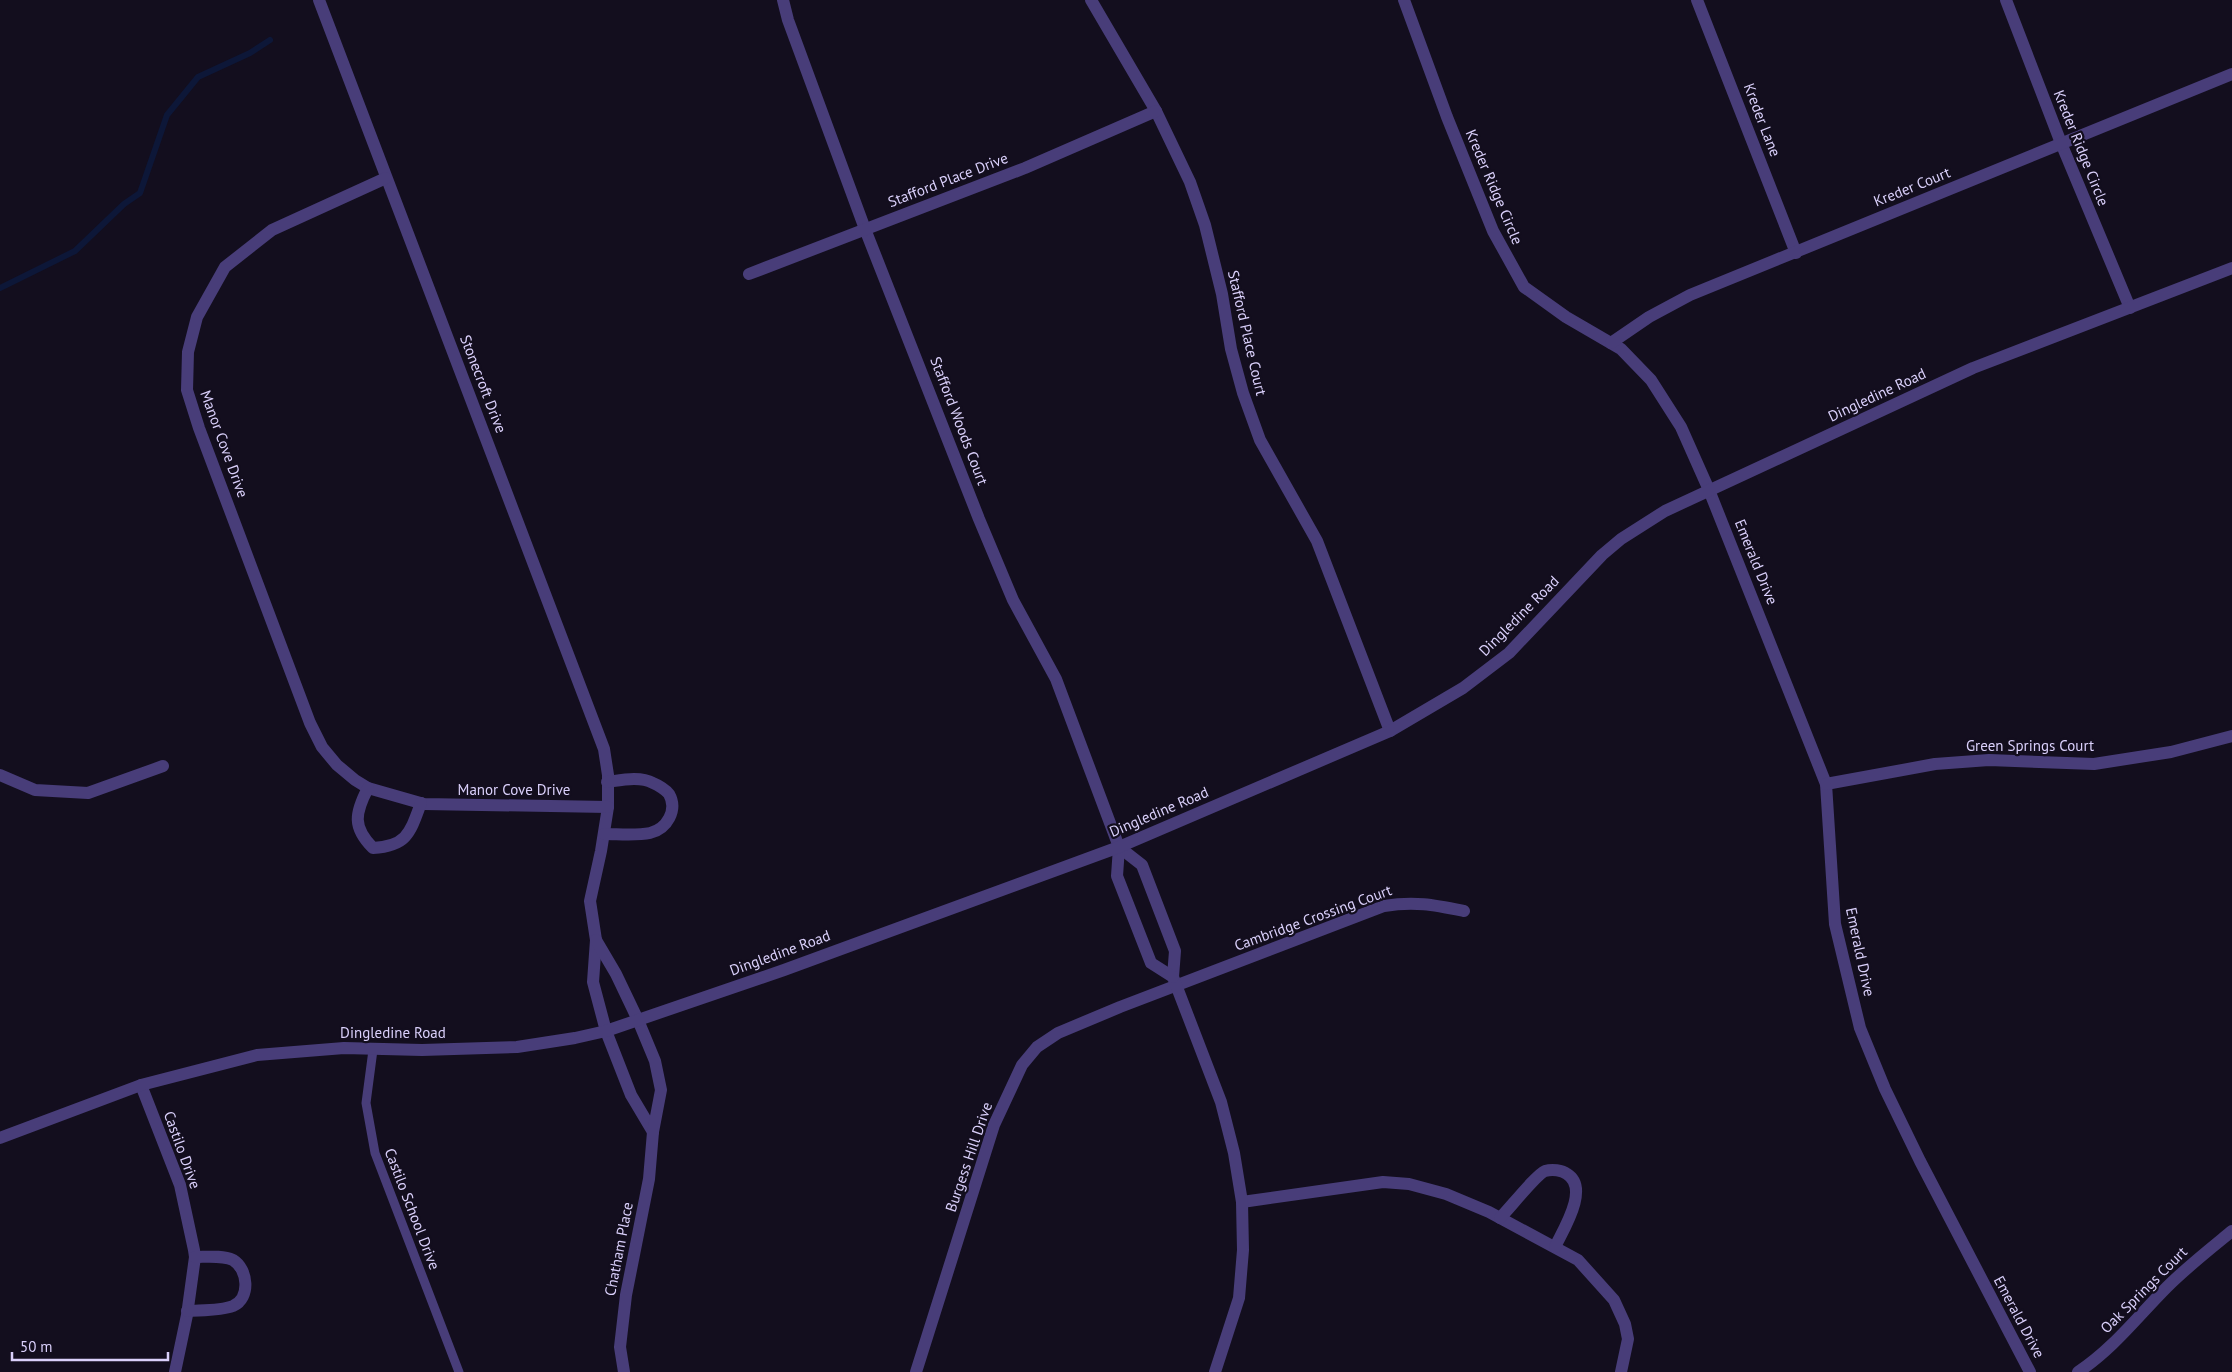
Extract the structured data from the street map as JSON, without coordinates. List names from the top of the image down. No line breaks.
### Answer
{"streets":{"street":["Kreder Lane","Kreder Ridge Circle","Stafford Place Drive","Kreder Court","Stafford Place Court","Stonecroft Drive","Dingledine Road","Stafford Woods Court","Manor Cove Drive","Emerald Drive","Green Springs Court","Cambridge Crossing Court","Castilo Drive","Burgess Hill Drive","Chatham Place","Oak Springs Court"],"lane":["Castilo School Drive"]},"crossings":[["Kreder Lane","Kreder Court"],["Kreder Ridge Circle","Kreder Court"],["Kreder Ridge Circle","Dingledine Road"],["Kreder Ridge Circle","Emerald Drive"],["Stafford Place Drive","Stafford Place Court"],["Stafford Place Drive","Stafford Woods Court"],["Stafford Place Court","Dingledine Road"],["Stonecroft Drive","Dingledine Road"],["Stonecroft Drive","Manor Cove Drive"],["Stonecroft Drive","Chatham Place"],["Dingledine Road","Stafford Woods Court"],["Dingledine Road","Emerald Drive"],["Dingledine Road","Castilo Drive"],["Dingledine Road","Castilo School Drive"],["Dingledine Road","Chatham Place"],["Emerald Drive","Green Springs Court"],["Cambridge Crossing Court","Burgess Hill Drive"]],"scale_bar":"50 m"}
